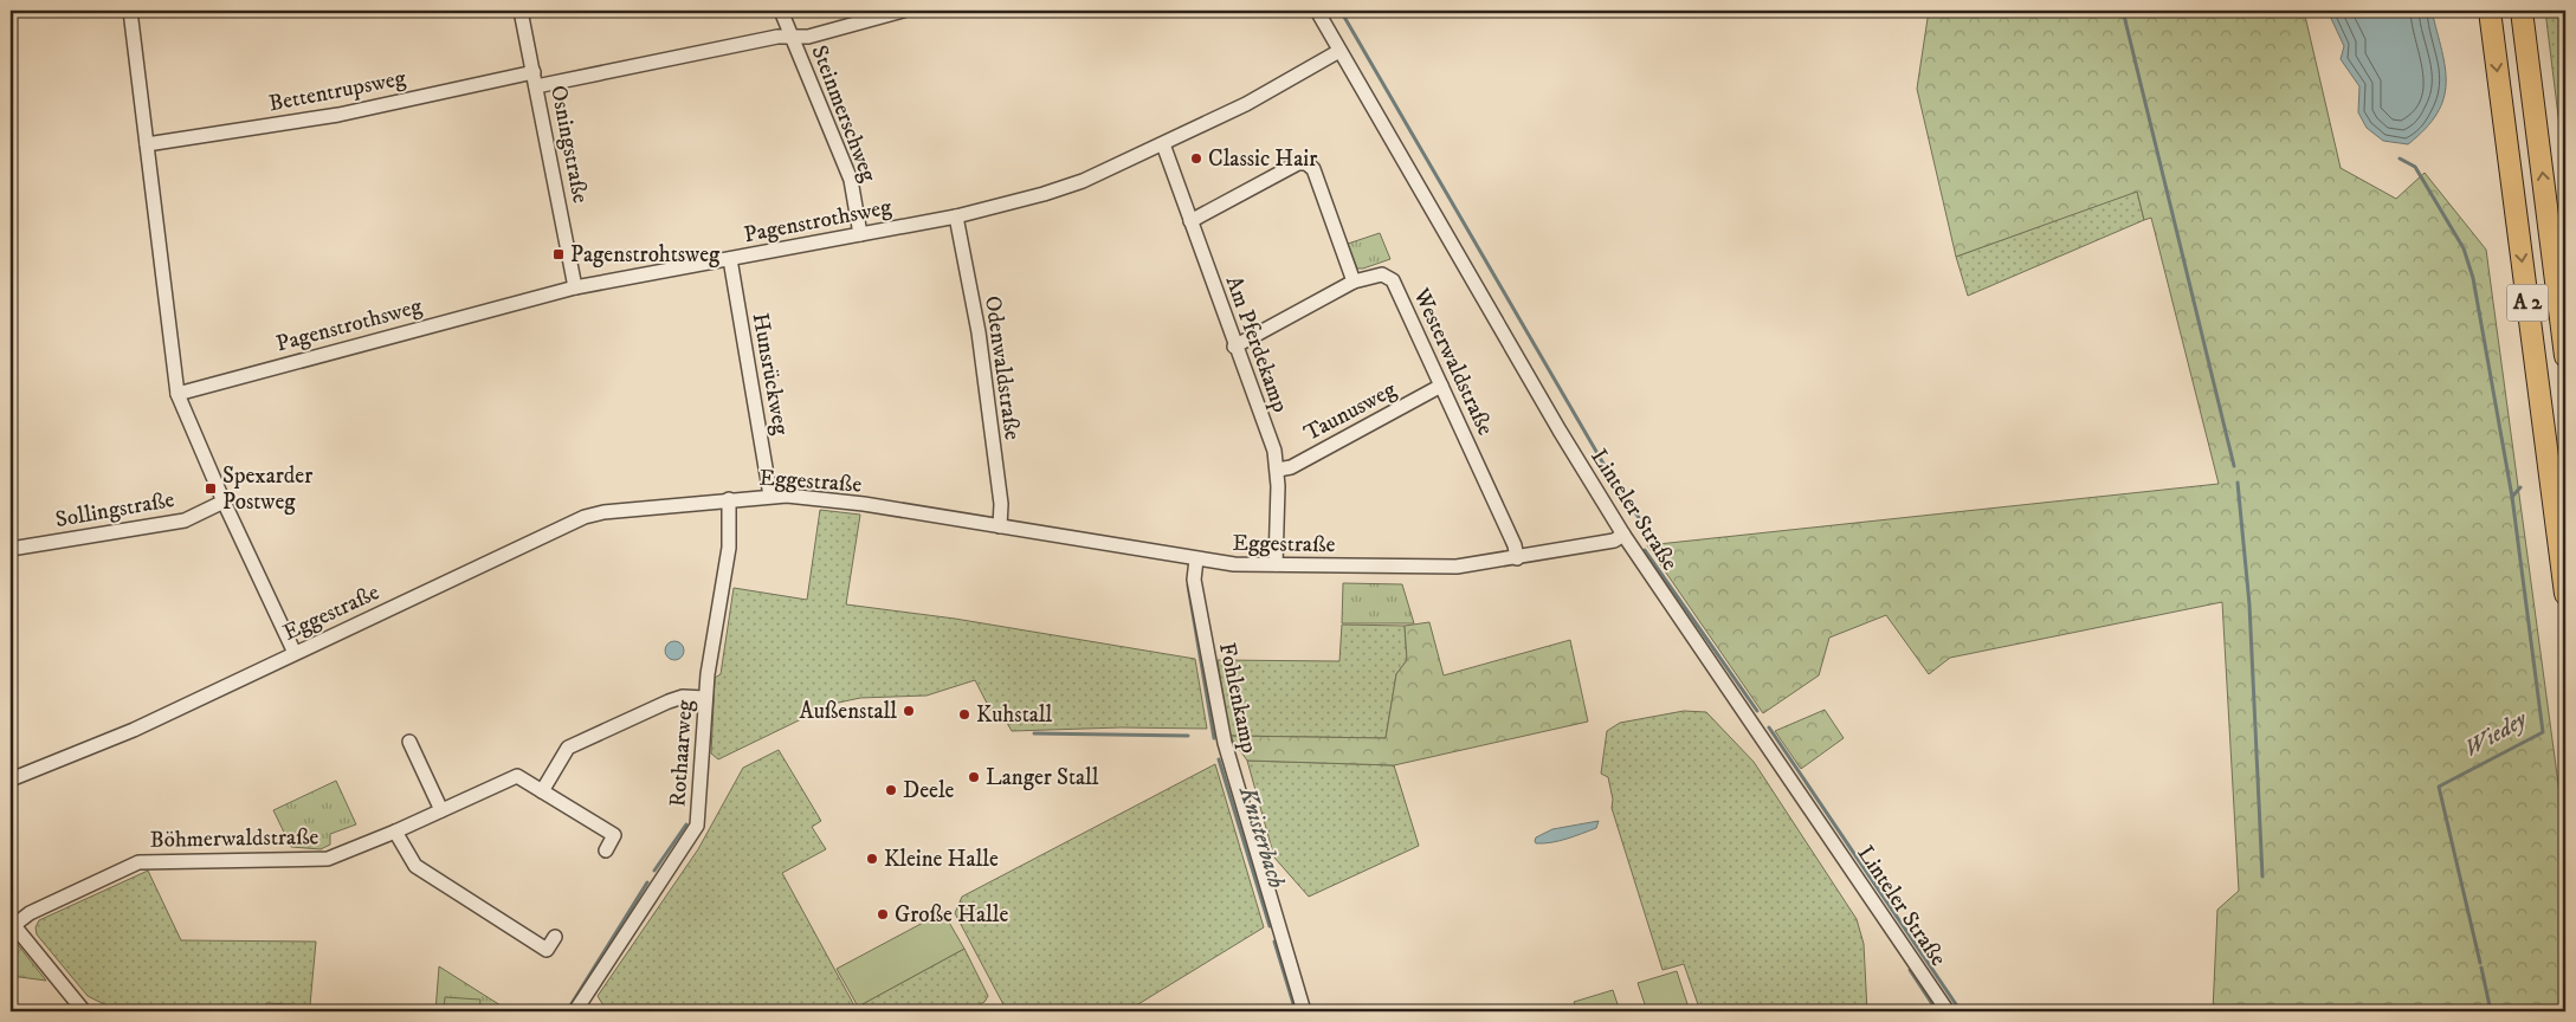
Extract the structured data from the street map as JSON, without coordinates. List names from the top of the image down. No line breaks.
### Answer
{"streets":{"highway":["A 2"],"street":["Bettentrupsweg","Steinmerschweg","Osningstraße","Pagenstrothsweg","Am Pferdekamp","Westerwaldstraße","Odenwaldstraße","Hunsrückweg","Taunusweg","Eggestraße","Sollingstraße","Linteler Straße","Fohlenkamp","Rothaarweg","Böhmerwaldstraße"]},"crossings":[["Bettentrupsweg","Osningstraße"],["Steinmerschweg","Pagenstrothsweg"],["Osningstraße","Pagenstrothsweg"],["Pagenstrothsweg","Am Pferdekamp"],["Pagenstrothsweg","Odenwaldstraße"],["Pagenstrothsweg","Hunsrückweg"],["Pagenstrothsweg","Linteler Straße"],["Am Pferdekamp","Westerwaldstraße"],["Am Pferdekamp","Taunusweg"],["Am Pferdekamp","Eggestraße"],["Westerwaldstraße","Taunusweg"],["Westerwaldstraße","Eggestraße"],["Odenwaldstraße","Eggestraße"],["Hunsrückweg","Eggestraße"],["Eggestraße","Linteler Straße"],["Eggestraße","Fohlenkamp"],["Eggestraße","Rothaarweg"]],"water":["Wiedey","Knisterbach"],"places":{"other":["Classic Hair","Außenstall","Kuhstall","Langer Stall","Deele","Kleine Halle","Große Halle"],"transit":["Pagenstrohtsweg","Spexarder Postweg"]}}
